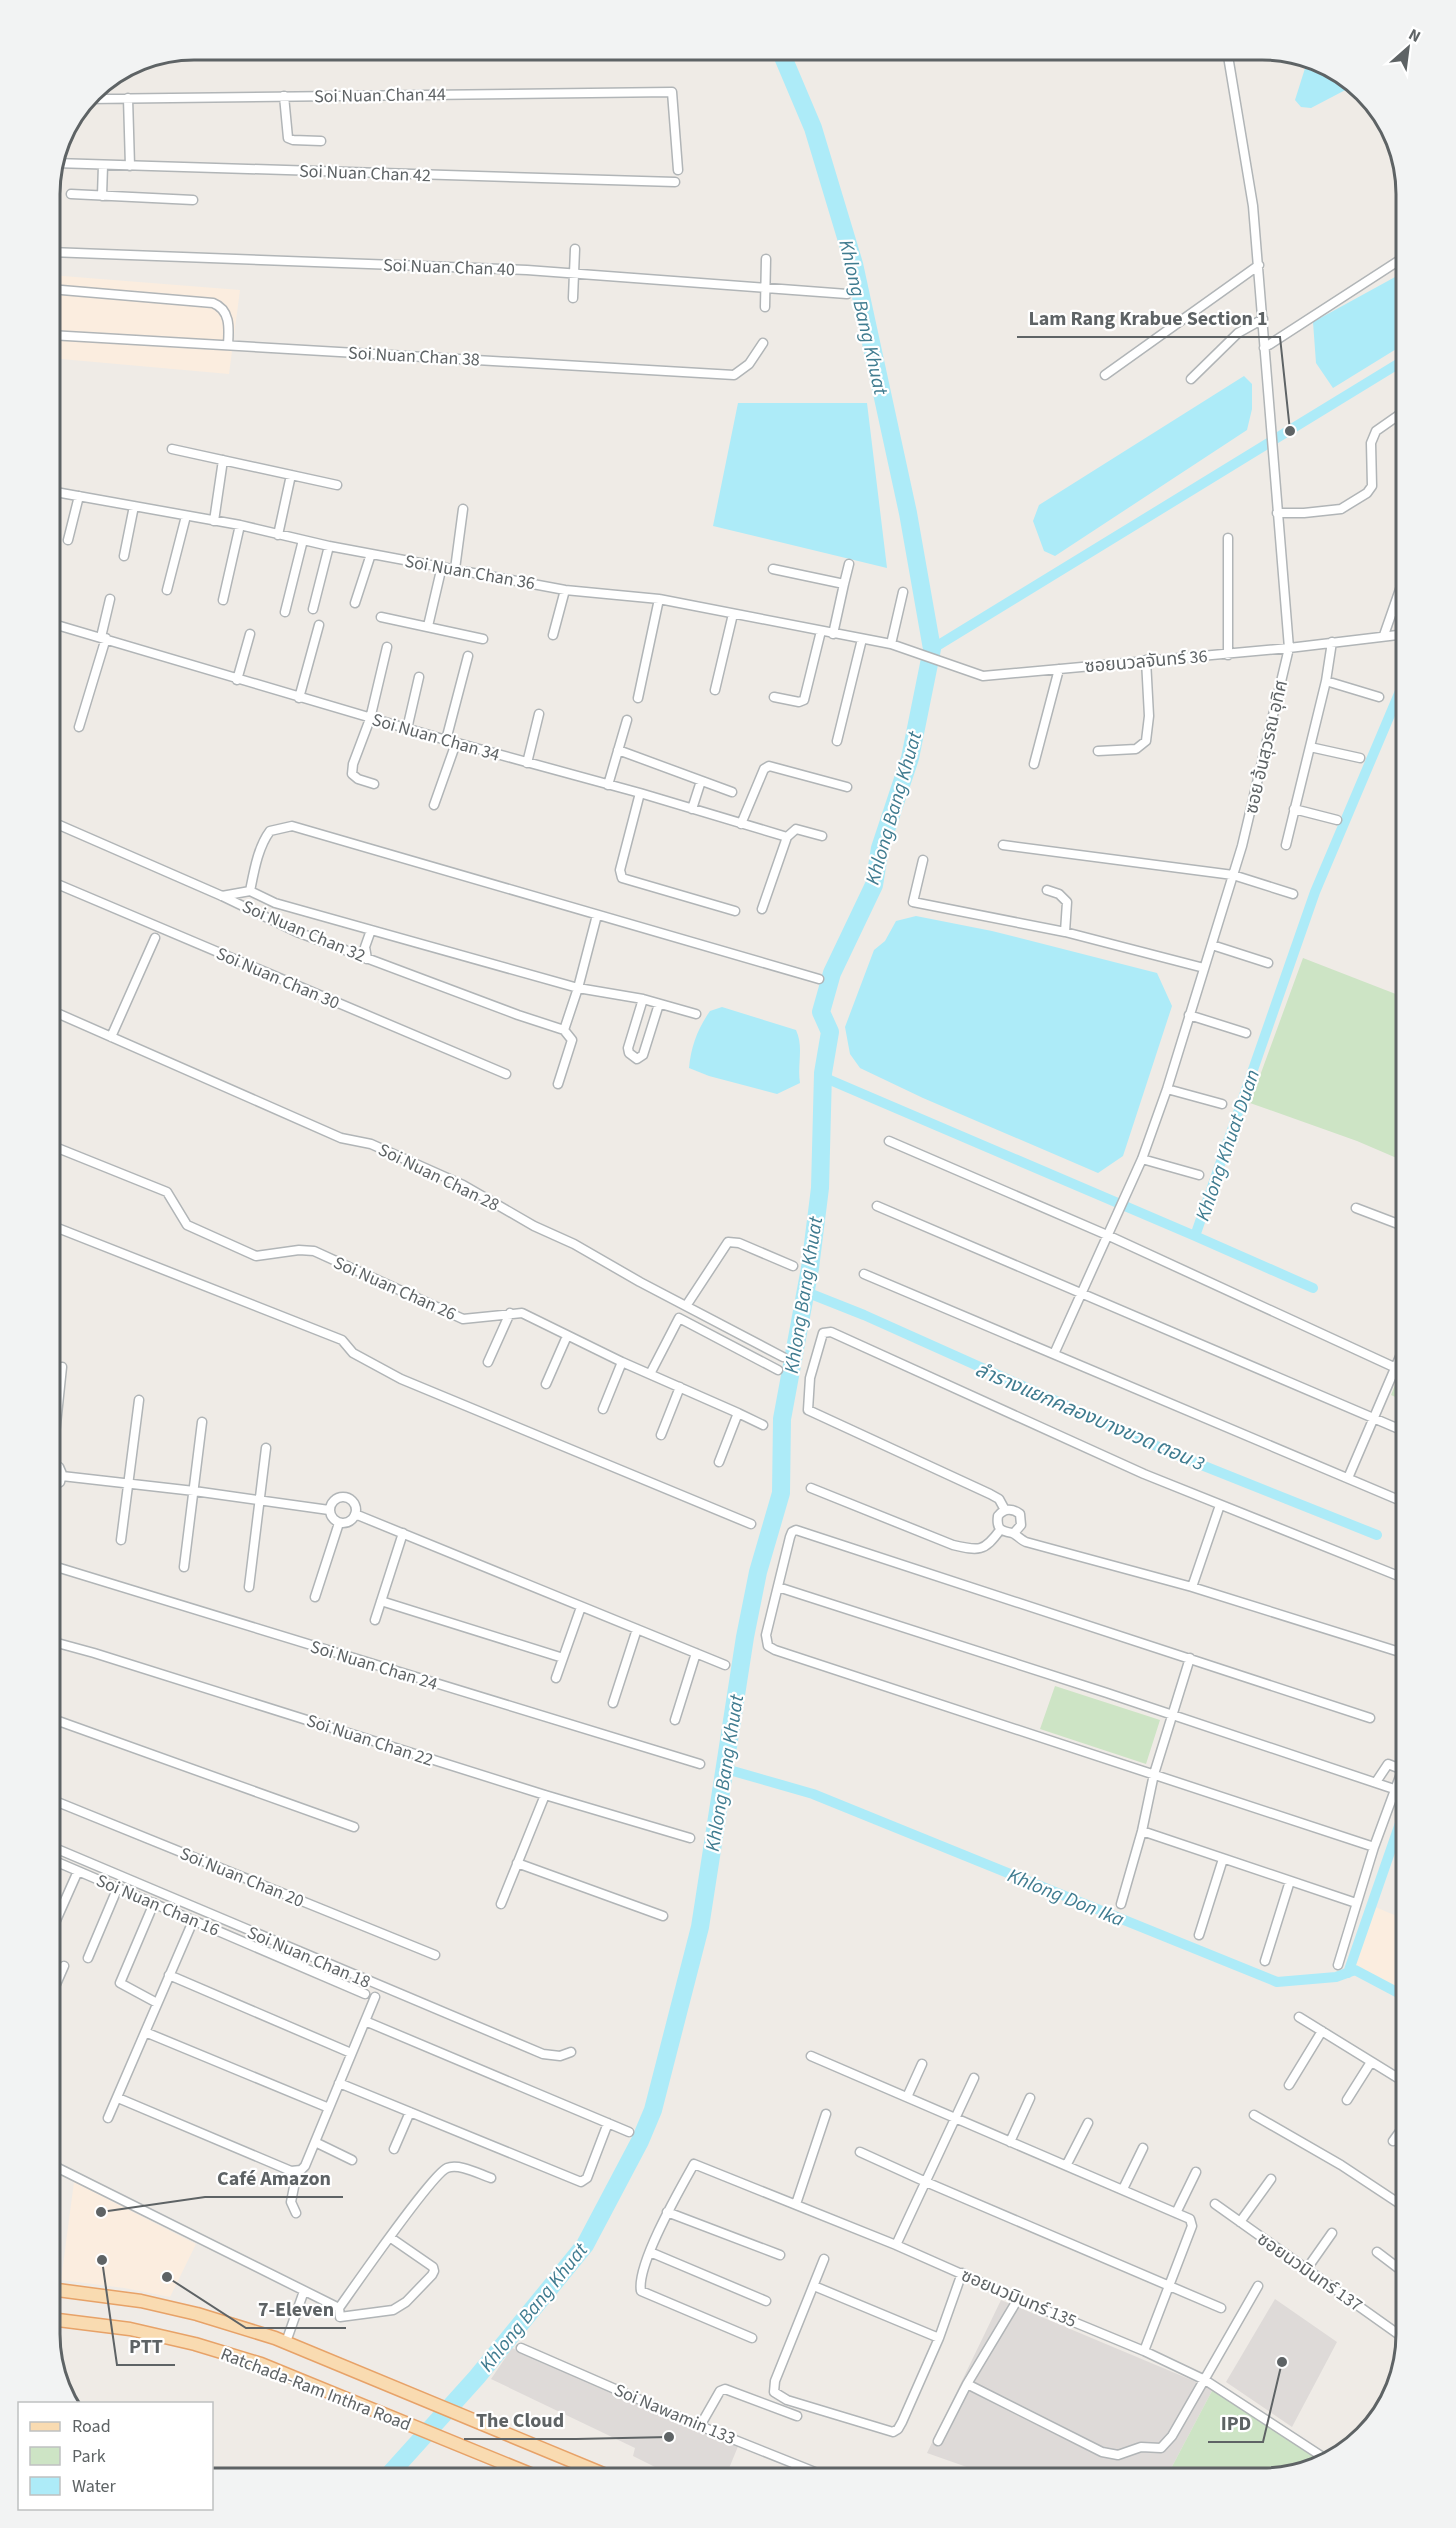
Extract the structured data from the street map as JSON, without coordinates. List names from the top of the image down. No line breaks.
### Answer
{"streets":{"main road":["Ratchada-Ram Inthra Road"],"street":["Soi Nuan Chan 44","Soi Nuan Chan 42","Soi Nuan Chan 40","Soi Nuan Chan 38","Soi Nuan Chan 36","ซอยนวลจันทร์ 36","Soi Nuan Chan 34","ซอย อ้นสุวรณ อุทิศ","Soi Nuan Chan 32","Soi Nuan Chan 30","Soi Nuan Chan 28","Soi Nuan Chan 26","Soi Nuan Chan 24","Soi Nuan Chan 22","Soi Nuan Chan 20","Soi Nuan Chan 16","Soi Nuan Chan 18","ซอยนวมินทร์ 137","ซอยนวมินทร์ 135","Soi Nawamin 133"]},"crossings":[["Soi Nuan Chan 36","ซอยนวลจันทร์ 36"],["ซอยนวลจันทร์ 36","ซอย อ้นสุวรณ อุทิศ"]],"water":["Khlong Bang Khuat","Khlong Khuat Duan","ลำรางแยกคลองบางขวด ตอน 3","Khlong Don Ika"],"places":["Lam Rang Krabue Section 1","Café Amazon","PTT","7-Eleven","IPD","The Cloud"],"legend":["Road","Park","Water"],"north":"top right"}
